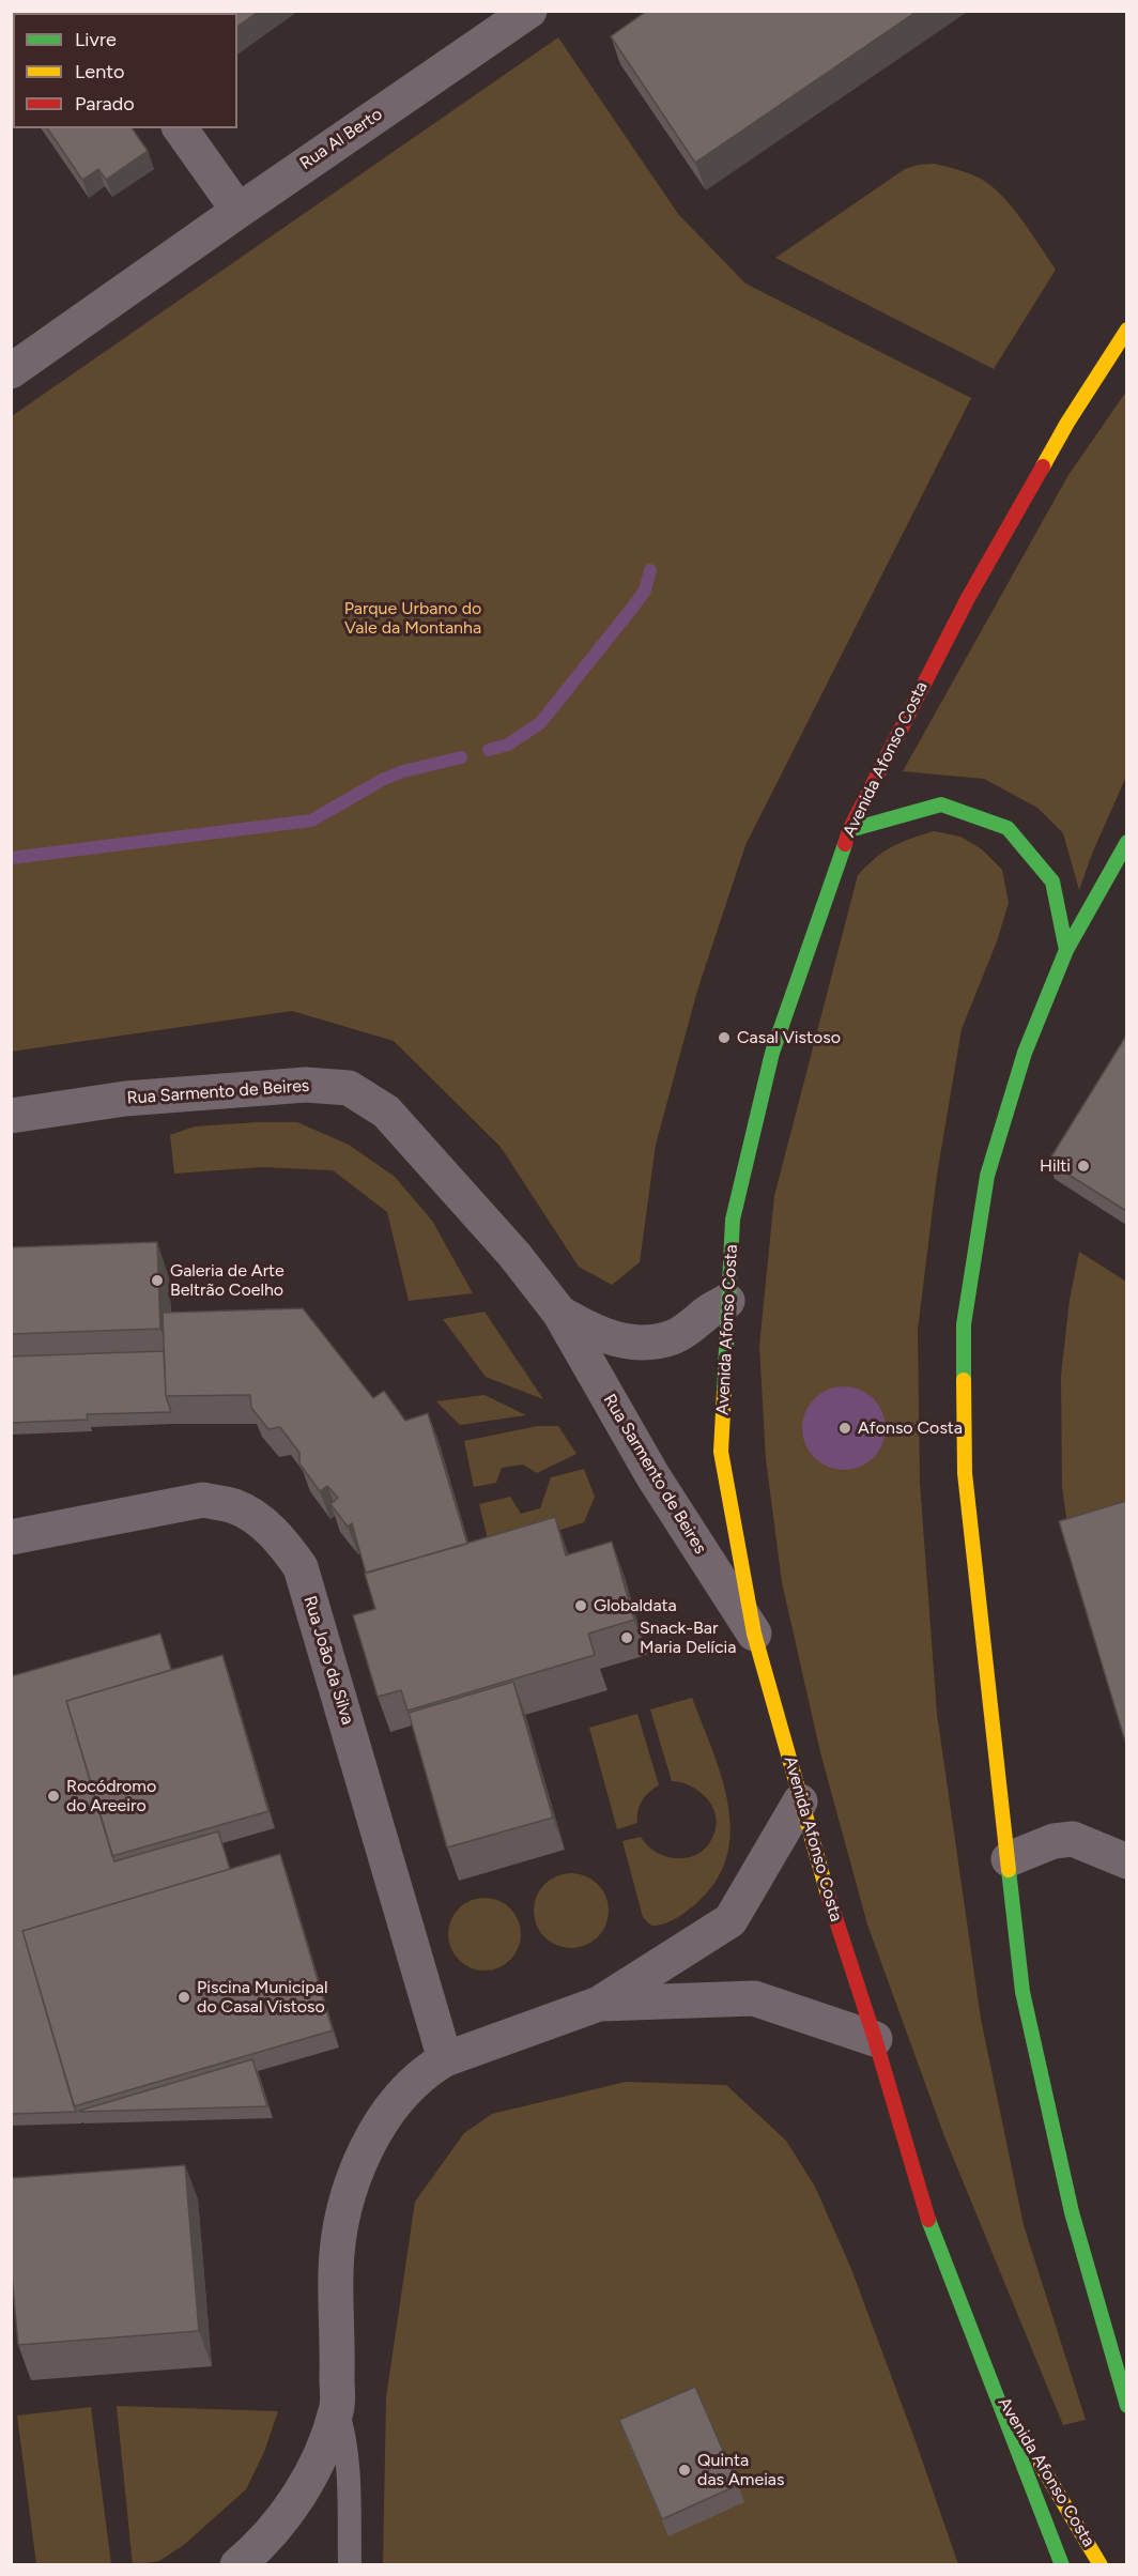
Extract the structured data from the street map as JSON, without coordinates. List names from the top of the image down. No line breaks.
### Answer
{"streets":{"main road":["Avenida Afonso Costa"],"street":["Rua Al Berto","Rua Sarmento de Beires","Rua João da Silva"]},"crossings":[["Avenida Afonso Costa","Rua Sarmento de Beires"]],"parks":["Parque Urbano do Vale da Montanha"],"places":["Casal Vistoso","Hilti","Galeria de Arte Beltrão Coelho","Afonso Costa","Globaldata","Snack-Bar Maria Delícia","Rocódromo do Areeiro","Piscina Municipal do Casal Vistoso","Quinta das Ameias"],"legend":["Livre","Lento","Parado"]}
